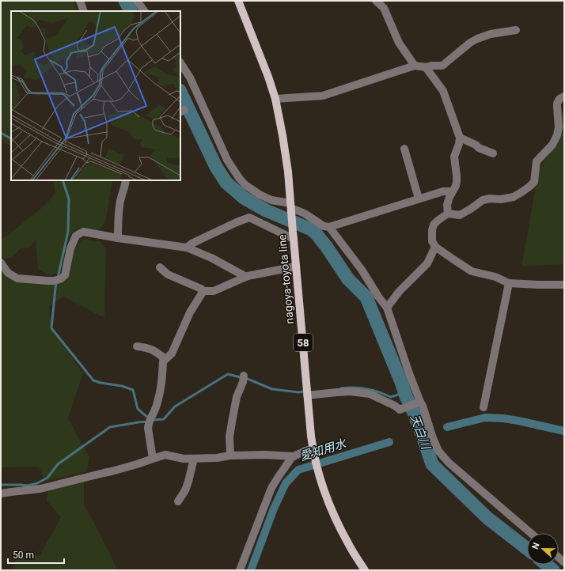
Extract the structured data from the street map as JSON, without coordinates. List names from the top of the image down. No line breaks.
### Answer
{"streets":{"main road":["nagoya-toyota line","58"]},"water":["天白川","愛知用水"],"scale_bar":"50 m","north":"left"}
